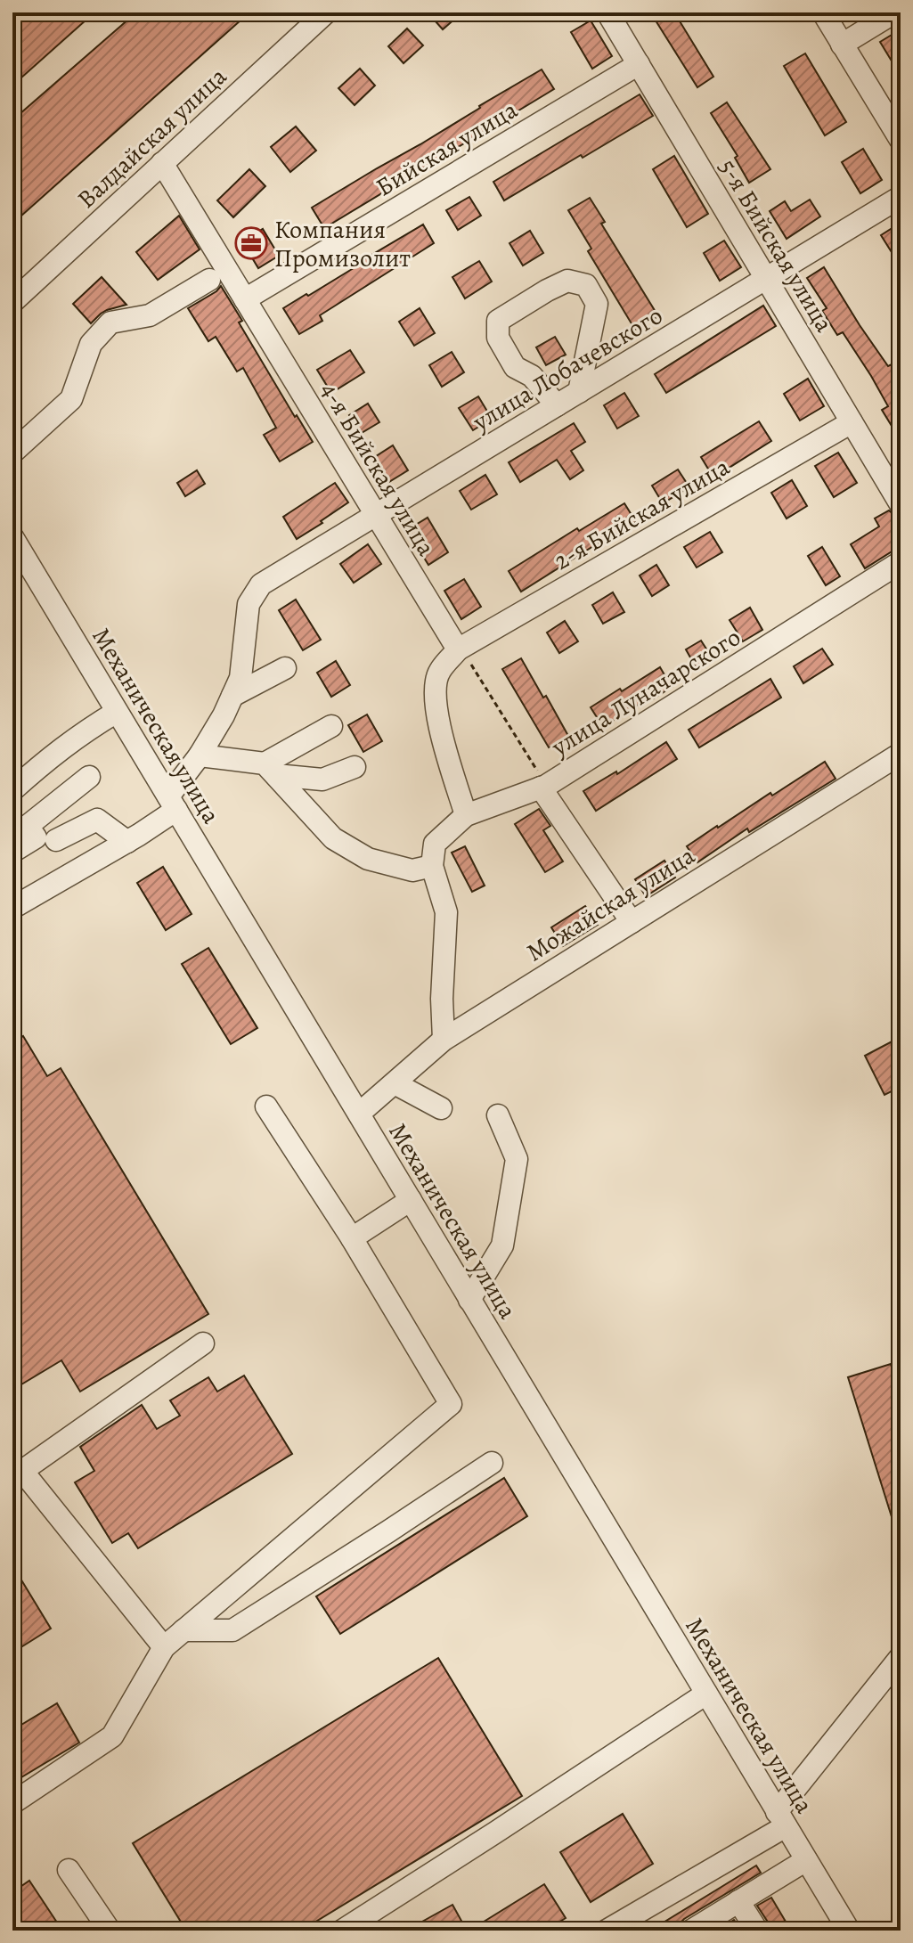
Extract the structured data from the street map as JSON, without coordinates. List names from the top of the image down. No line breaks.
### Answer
{"streets":{"street":["Валдайская улица","Бийская улица","5-я Бийская улица","улица Лобачевского","4-я Бийская улица","2-я Бийская улица","улица Луначарского","Механическая улица","Можайская улица"]},"crossings":[["Валдайская улица","4-я Бийская улица"],["Бийская улица","5-я Бийская улица"],["Бийская улица","4-я Бийская улица"],["5-я Бийская улица","улица Лобачевского"],["5-я Бийская улица","2-я Бийская улица"],["улица Лобачевского","4-я Бийская улица"],["4-я Бийская улица","2-я Бийская улица"],["Механическая улица","Можайская улица"]],"places":{"office":["Компания Промизолит"]}}
